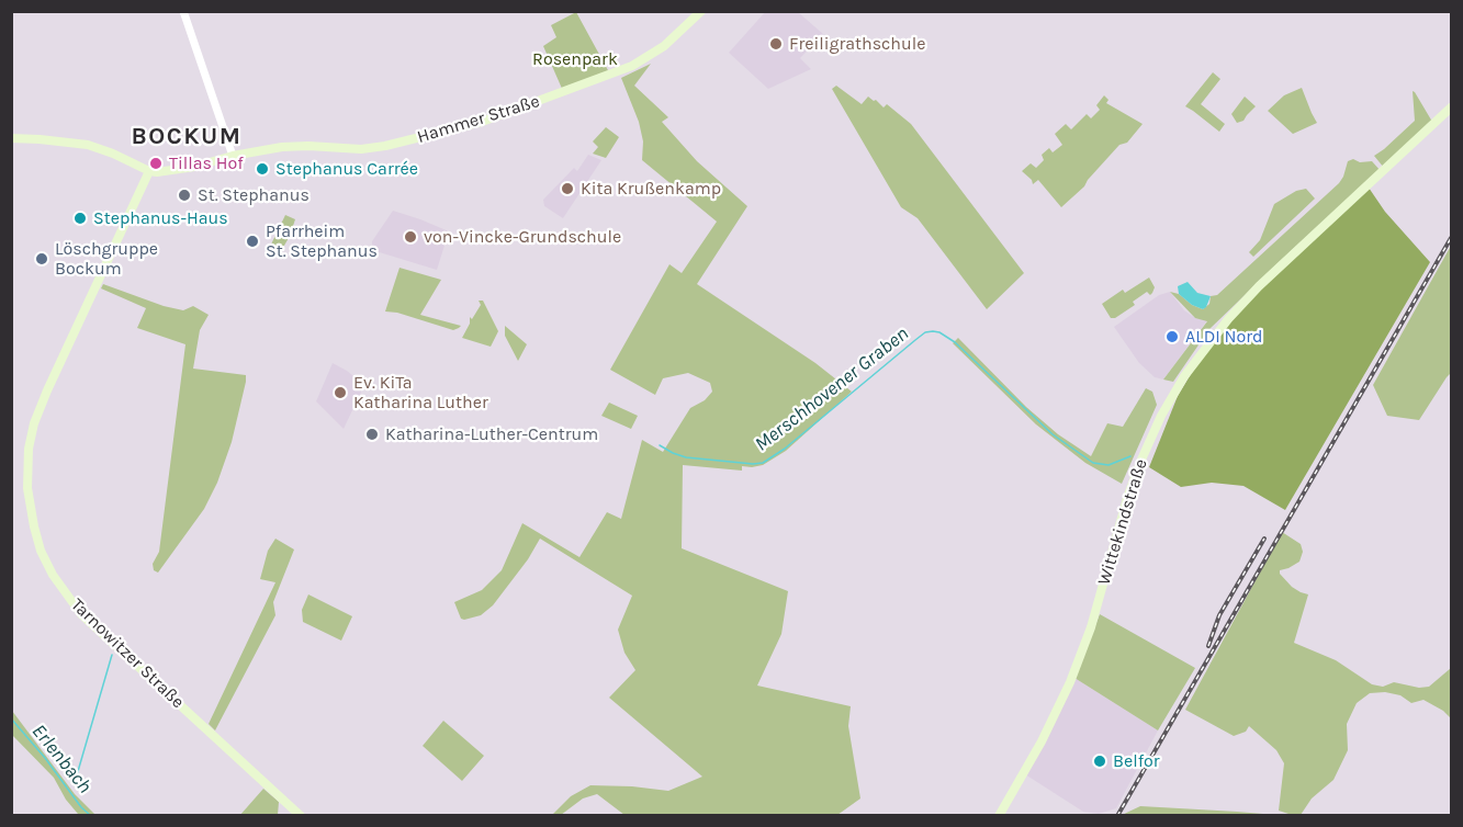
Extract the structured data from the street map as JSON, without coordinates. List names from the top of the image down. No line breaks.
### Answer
{"streets":{"main road":["Hammer Straße","Wittekindstraße","Tarnowitzer Straße"]},"crossings":[["Hammer Straße","Tarnowitzer Straße"]],"districts":["BOCKUM"],"water":["Merschhovener Graben","Erlenbach"],"parks":["Rosenpark"],"places":["Freiligrathschule","Tillas Hof","Stephanus Carrée","Kita Krußenkamp","St. Stephanus","Stephanus-Haus","von-Vincke-Grundschule","Pfarrheim St. Stephanus","Löschgruppe Bockum","ALDI Nord","Ev. KiTa Katharina Luther","Katharina-Luther-Centrum","Belfor"]}
